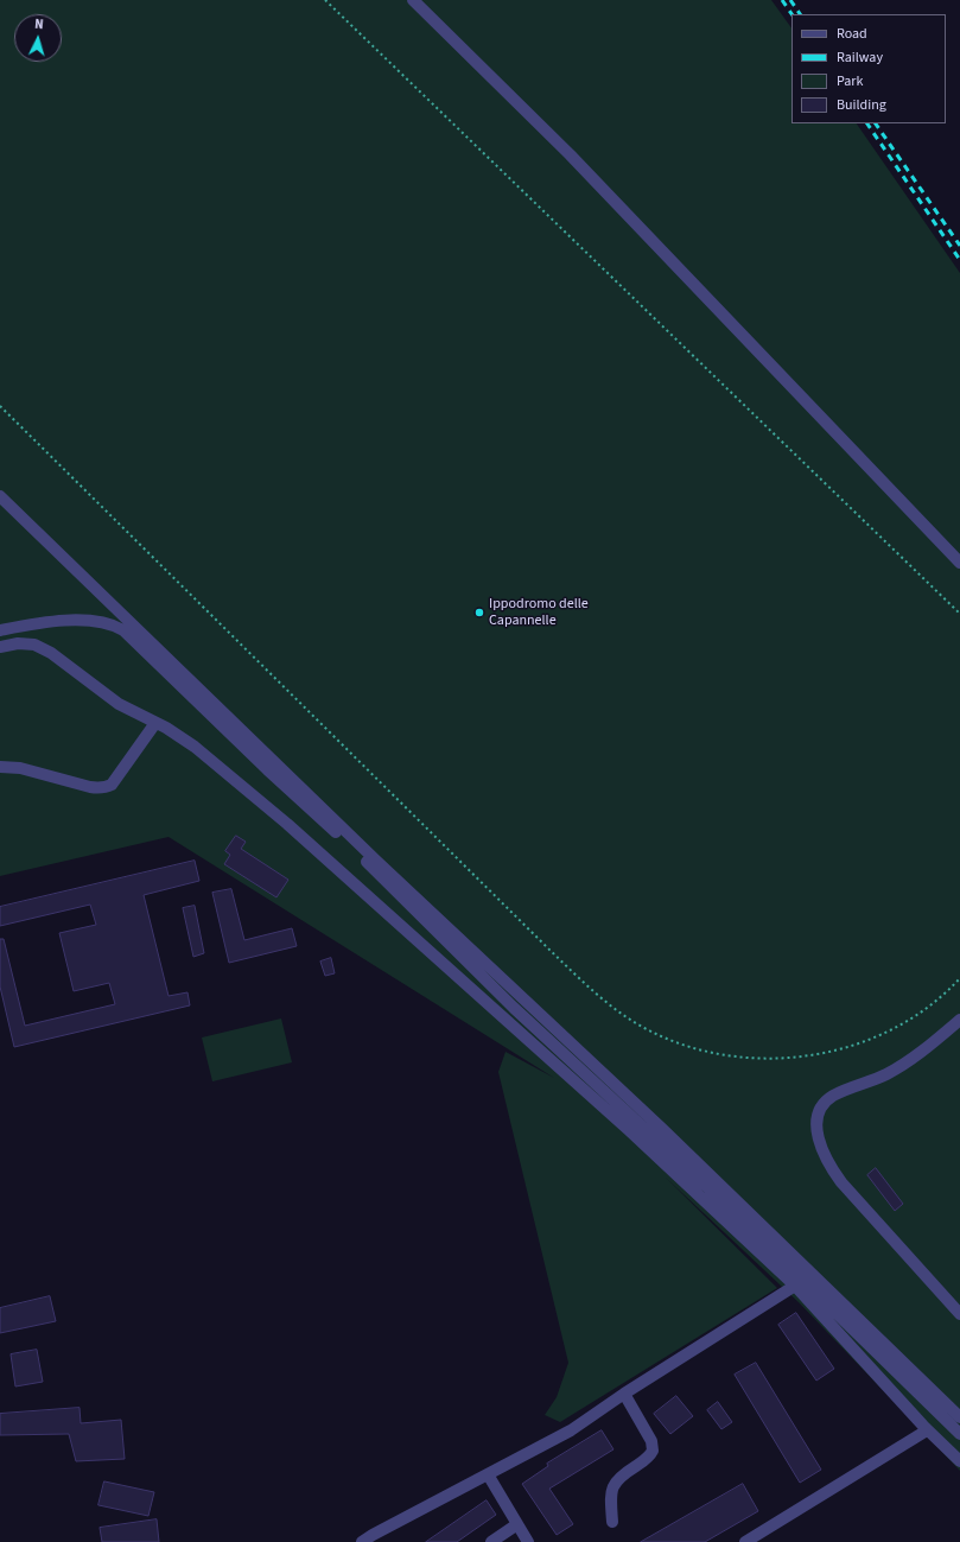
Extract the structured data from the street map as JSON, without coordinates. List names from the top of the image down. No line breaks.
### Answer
{"places":["Ippodromo delle Capannelle"],"legend":["Road","Railway","Park","Building"],"north":"top"}
